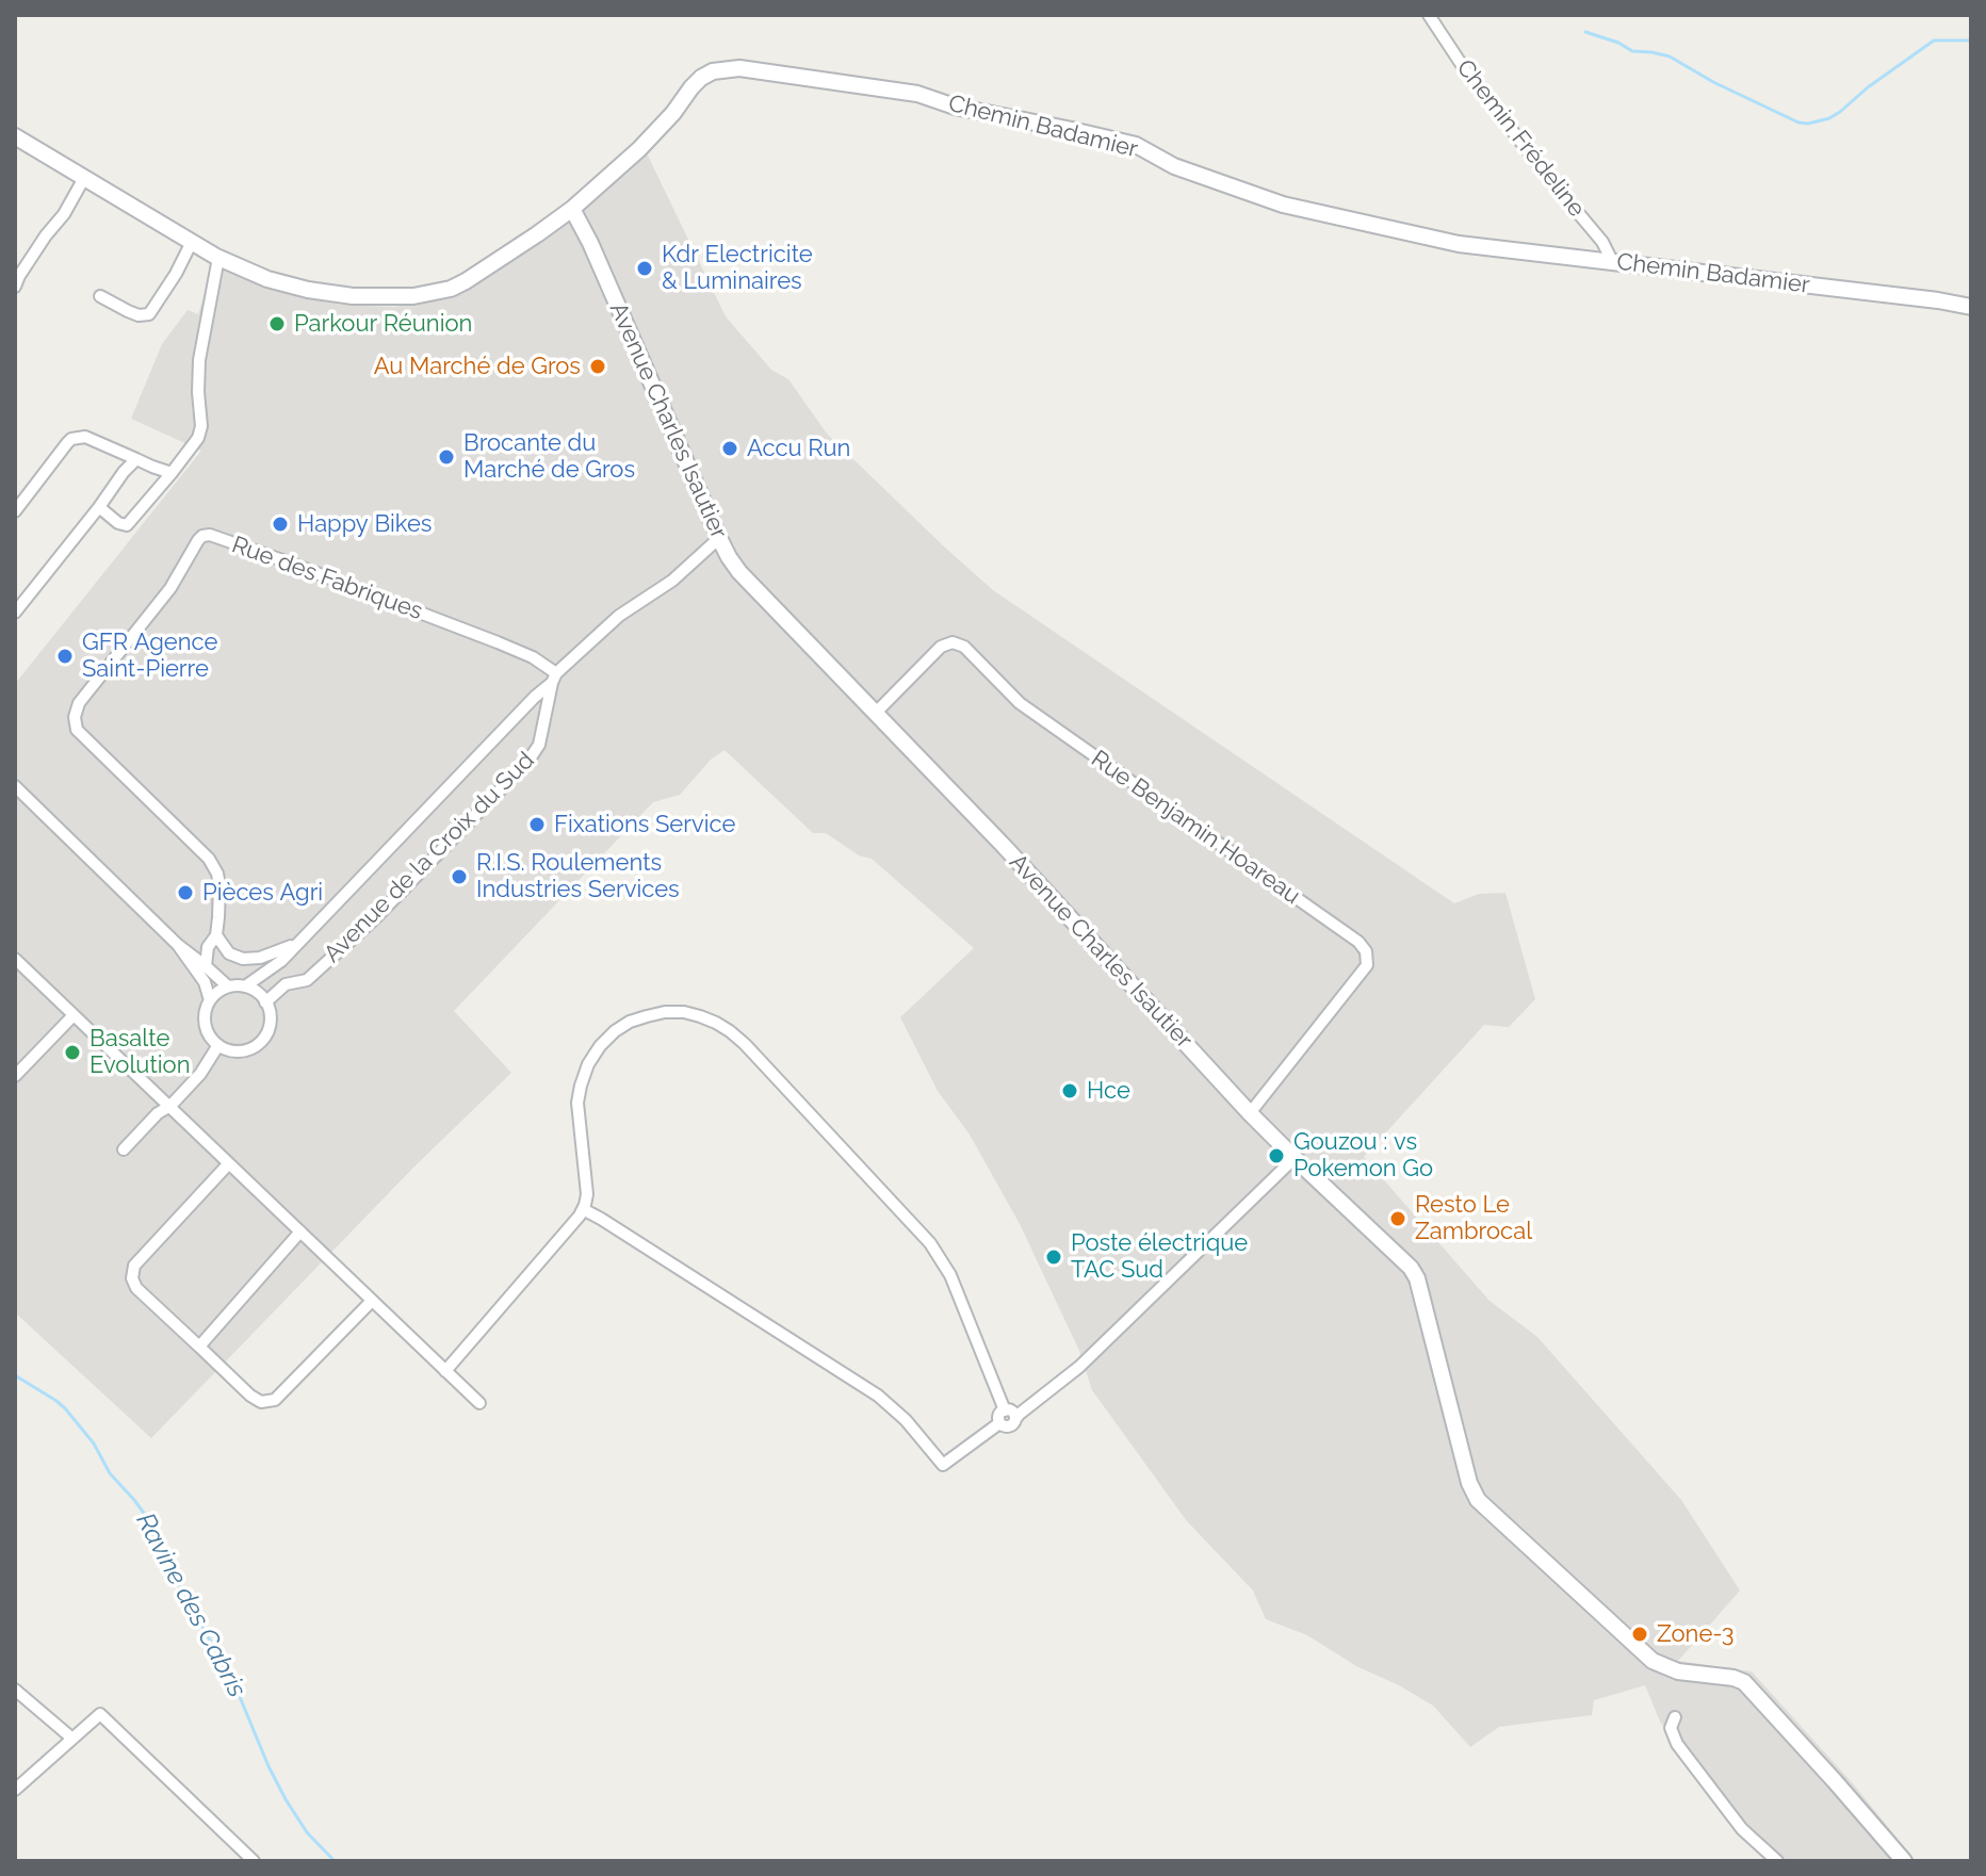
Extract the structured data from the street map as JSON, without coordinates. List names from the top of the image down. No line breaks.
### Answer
{"streets":{"street":["Chemin Badamier","Chemin Frédeline","Avenue Charles Isautier","Rue des Fabriques","Rue Benjamin Hoareau","Avenue de la Croix du Sud"]},"crossings":[["Chemin Badamier","Chemin Frédeline"],["Chemin Badamier","Avenue Charles Isautier"],["Avenue Charles Isautier","Rue Benjamin Hoareau"],["Rue des Fabriques","Avenue de la Croix du Sud"]],"water":["Ravine des Cabris"],"places":["Kdr Electricite & Luminaires","Parkour Réunion","Au Marché de Gros","Accu Run","Brocante du Marché de Gros","Happy Bikes","GFR Agence Saint-Pierre","Fixations Service","R.I.S. Roulements Industries Services","Pièces Agri","Basalte Evolution","Hce","Gouzou : vs Pokemon Go","Resto Le Zambrocal","Poste électrique TAC Sud","Zone-3"]}
